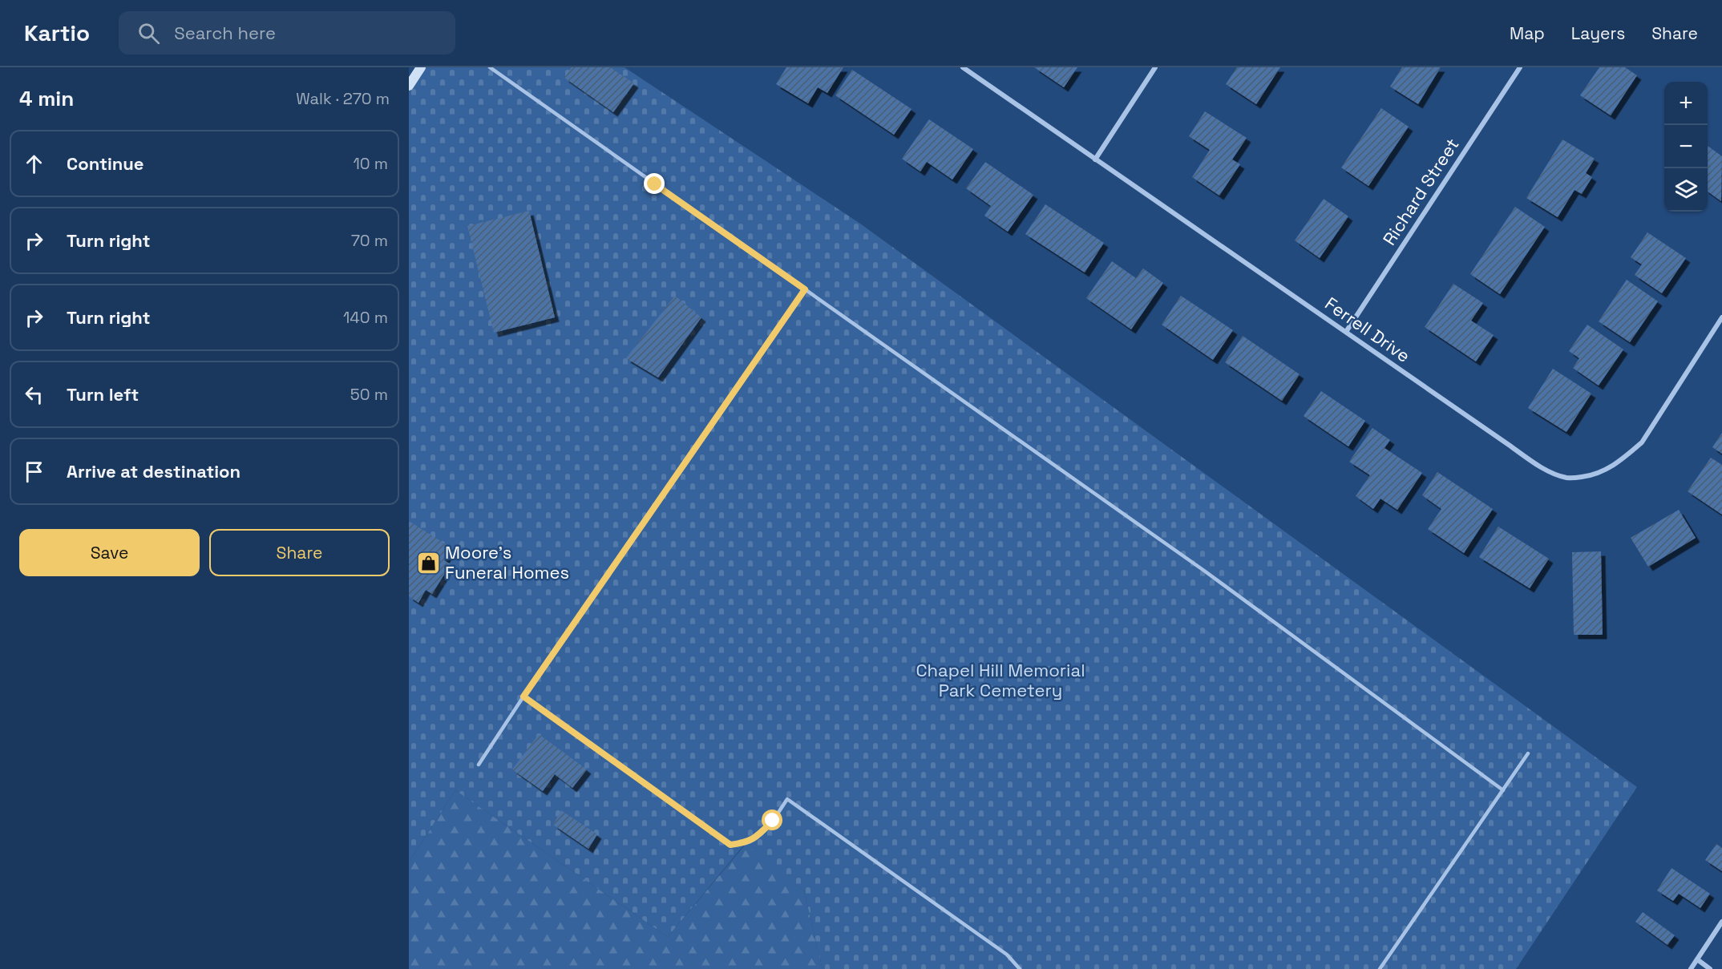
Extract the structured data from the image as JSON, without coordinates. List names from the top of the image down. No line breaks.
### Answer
{"streets":{"street":["Richard Street","Ferrell Drive"]},"crossings":[["Richard Street","Ferrell Drive"]],"parks":["Chapel Hill Memorial Park Cemetery"],"places":{"shop":["Moore's Funeral Homes"]},"page":{"header":"Kartio","search":"Search here","nav":["Map","Layers","Share"],"heading":["4 min","Walk · 270 m"],"map_buttons":["+","−"],"list":[["Continue","10 m"],["Turn right","70 m"],["Turn right","140 m"],["Turn left","50 m"],"Arrive at destination"],"buttons":["Save","Share"]}}
